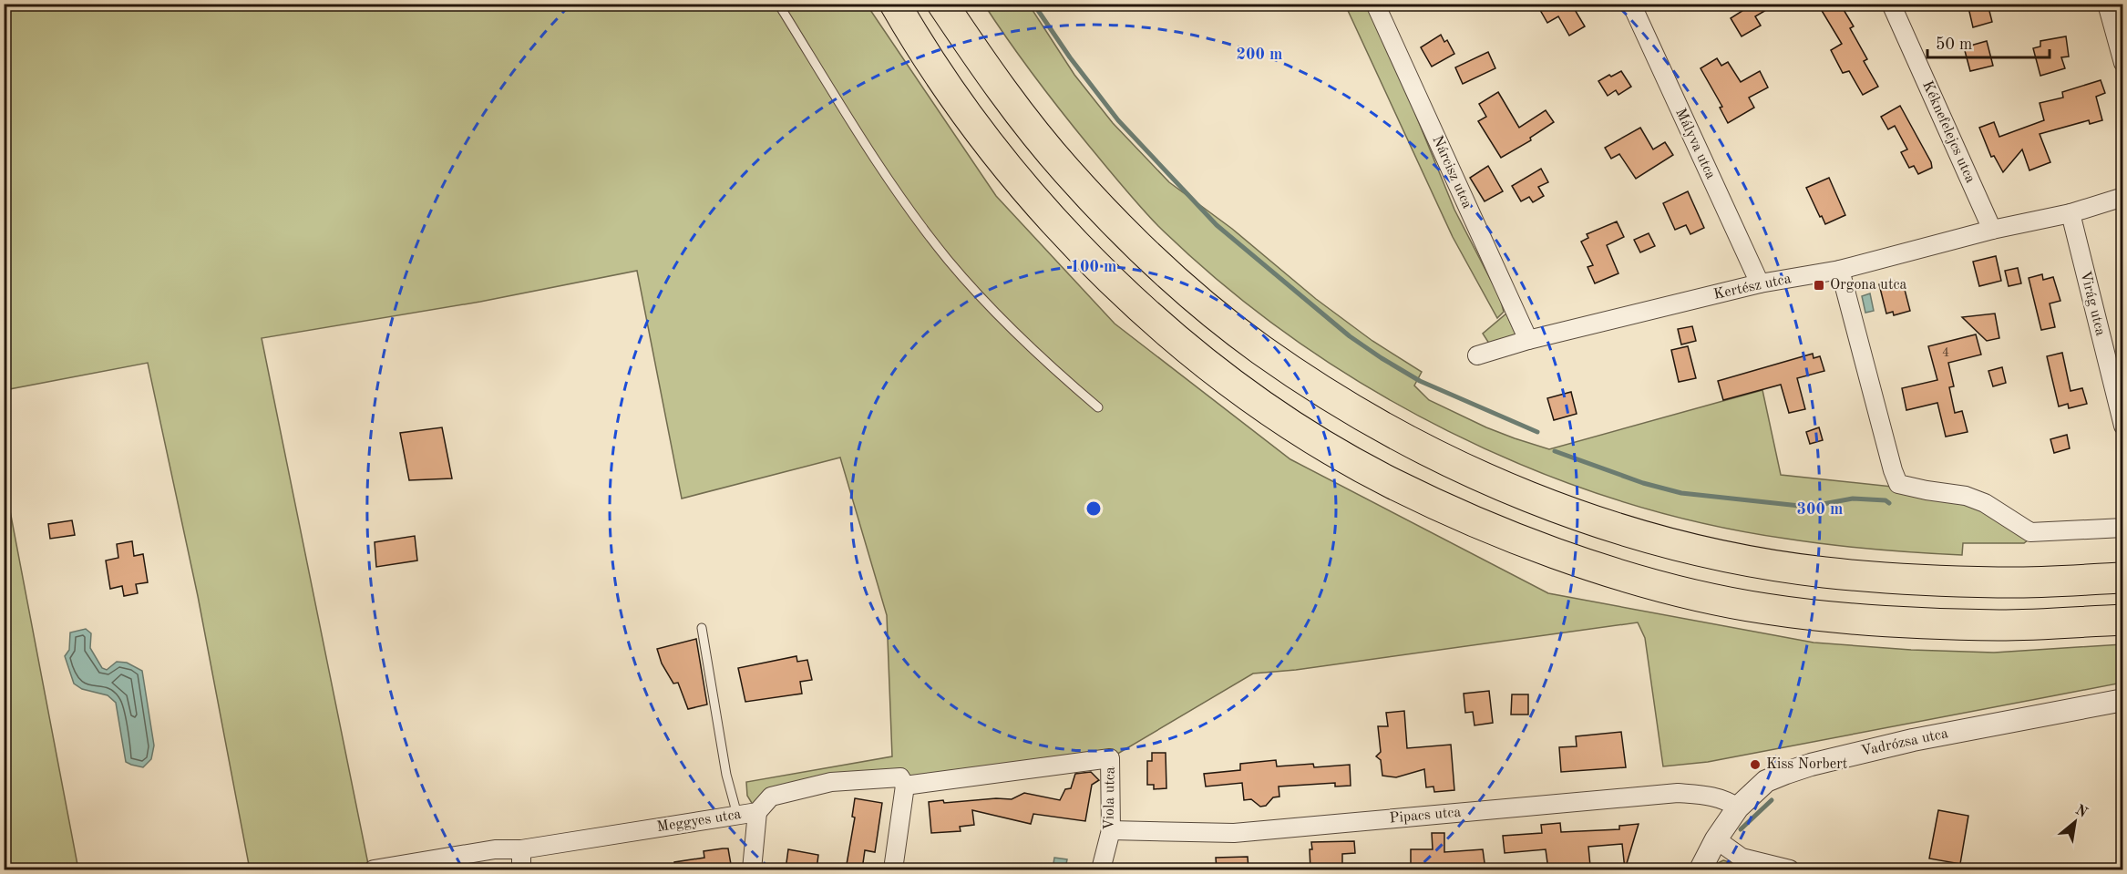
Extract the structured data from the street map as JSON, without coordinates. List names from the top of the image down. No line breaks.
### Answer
{"streets":{"street":["Kéknefelejcs utca","Mályva utca","Nárcisz utca","Kertész utca","Virág utca","Vadrózsa utca","Viola utca","Pipacs utca","Meggyes utca"]},"crossings":[["Kéknefelejcs utca","Kertész utca"],["Mályva utca","Kertész utca"],["Nárcisz utca","Kertész utca"],["Kertész utca","Virág utca"],["Vadrózsa utca","Pipacs utca"],["Viola utca","Pipacs utca"],["Viola utca","Meggyes utca"]],"places":{"transit":["Orgona utca"],"other":["Kiss Norbert"]},"house_numbers":["4"],"scale_bar":"50 m","north":"top right","rings":["200 m","100 m","300 m"]}
